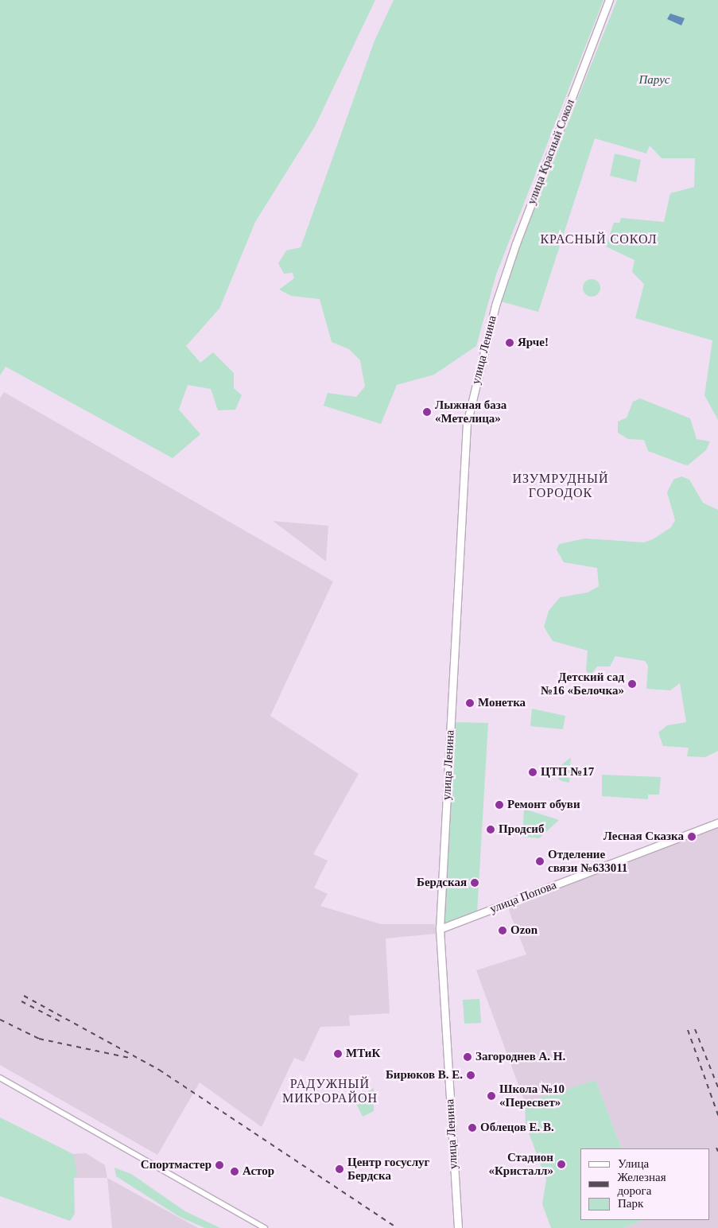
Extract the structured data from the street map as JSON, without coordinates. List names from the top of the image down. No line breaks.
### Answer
{"streets":{"street":["улица Красный Сокол","улица Ленина","улица Попова"]},"crossings":[["улица Красный Сокол","улица Ленина"],["улица Ленина","улица Попова"]],"districts":["КРАСНЫЙ СОКОЛ","ИЗУМРУДНЫЙ ГОРОДОК","РАДУЖНЫЙ МИКРОРАЙОН"],"parks":["Парус"],"places":["Ярче!","Лыжная база «Метелица»","Детский сад №16 «Белочка»","Монетка","ЦТП №17","Ремонт обуви","Продсиб","Лесная Сказка","Отделение связи №633011","Бердская","Ozon","МТиК","Загороднев А. Н.","Бирюков В. Е.","Школа №10 «Пересвет»","Облецов Е. В.","Стадион «Кристалл»","Спортмастер","Центр госуслуг Бердска","Астор"],"legend":["Улица","Железная дорога","Парк"]}
